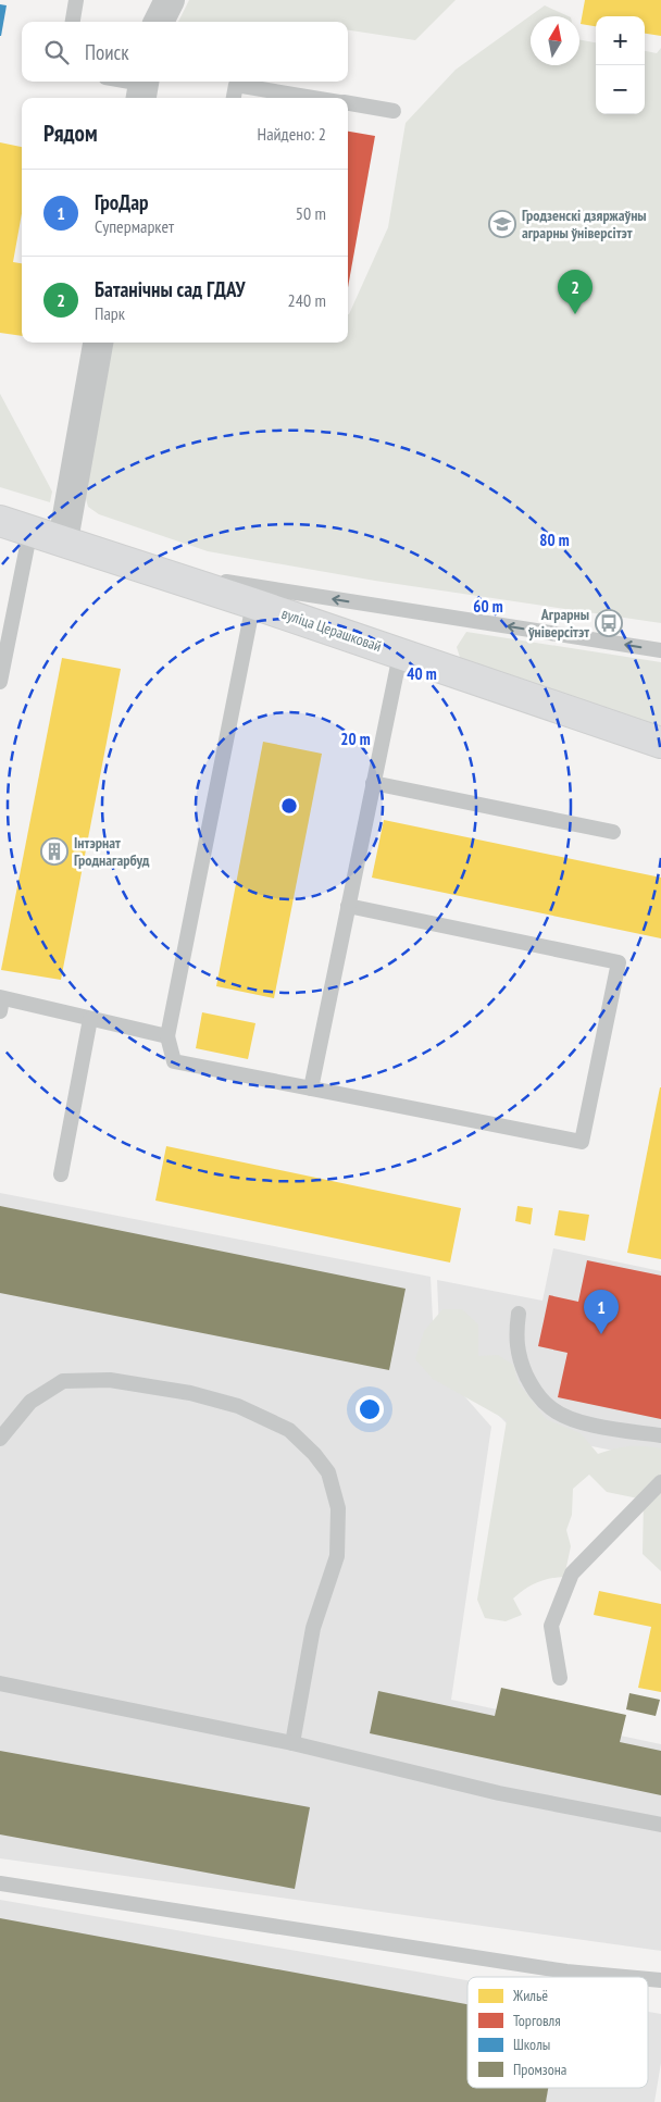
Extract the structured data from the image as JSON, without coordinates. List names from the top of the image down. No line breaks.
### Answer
{"streets":{"street":["вуліца Церашковай"]},"places":{"school or university":["Гродзенскі дзяржаўны аграрны ўніверсітэт"],"bus stop":["Аграрны ўніверсітэт"],"building":["Інтэрнат Гроднагарбуд"]},"legend":["Жильё","Торговля","Школы","Промзона"],"north":"top","page":{"map_buttons":["+","−"],"search":"Поиск","heading":["Рядом","Найдено: 2"],"list":[{"mark":"1","name":"ГроДар","note":"Супермаркет","value":"50 m"},{"mark":"2","name":"Батанічны сад ГДАУ","note":"Парк","value":"240 m"}],"pins":["2","1"]},"rings":["80 m","60 m","40 m","20 m"]}
